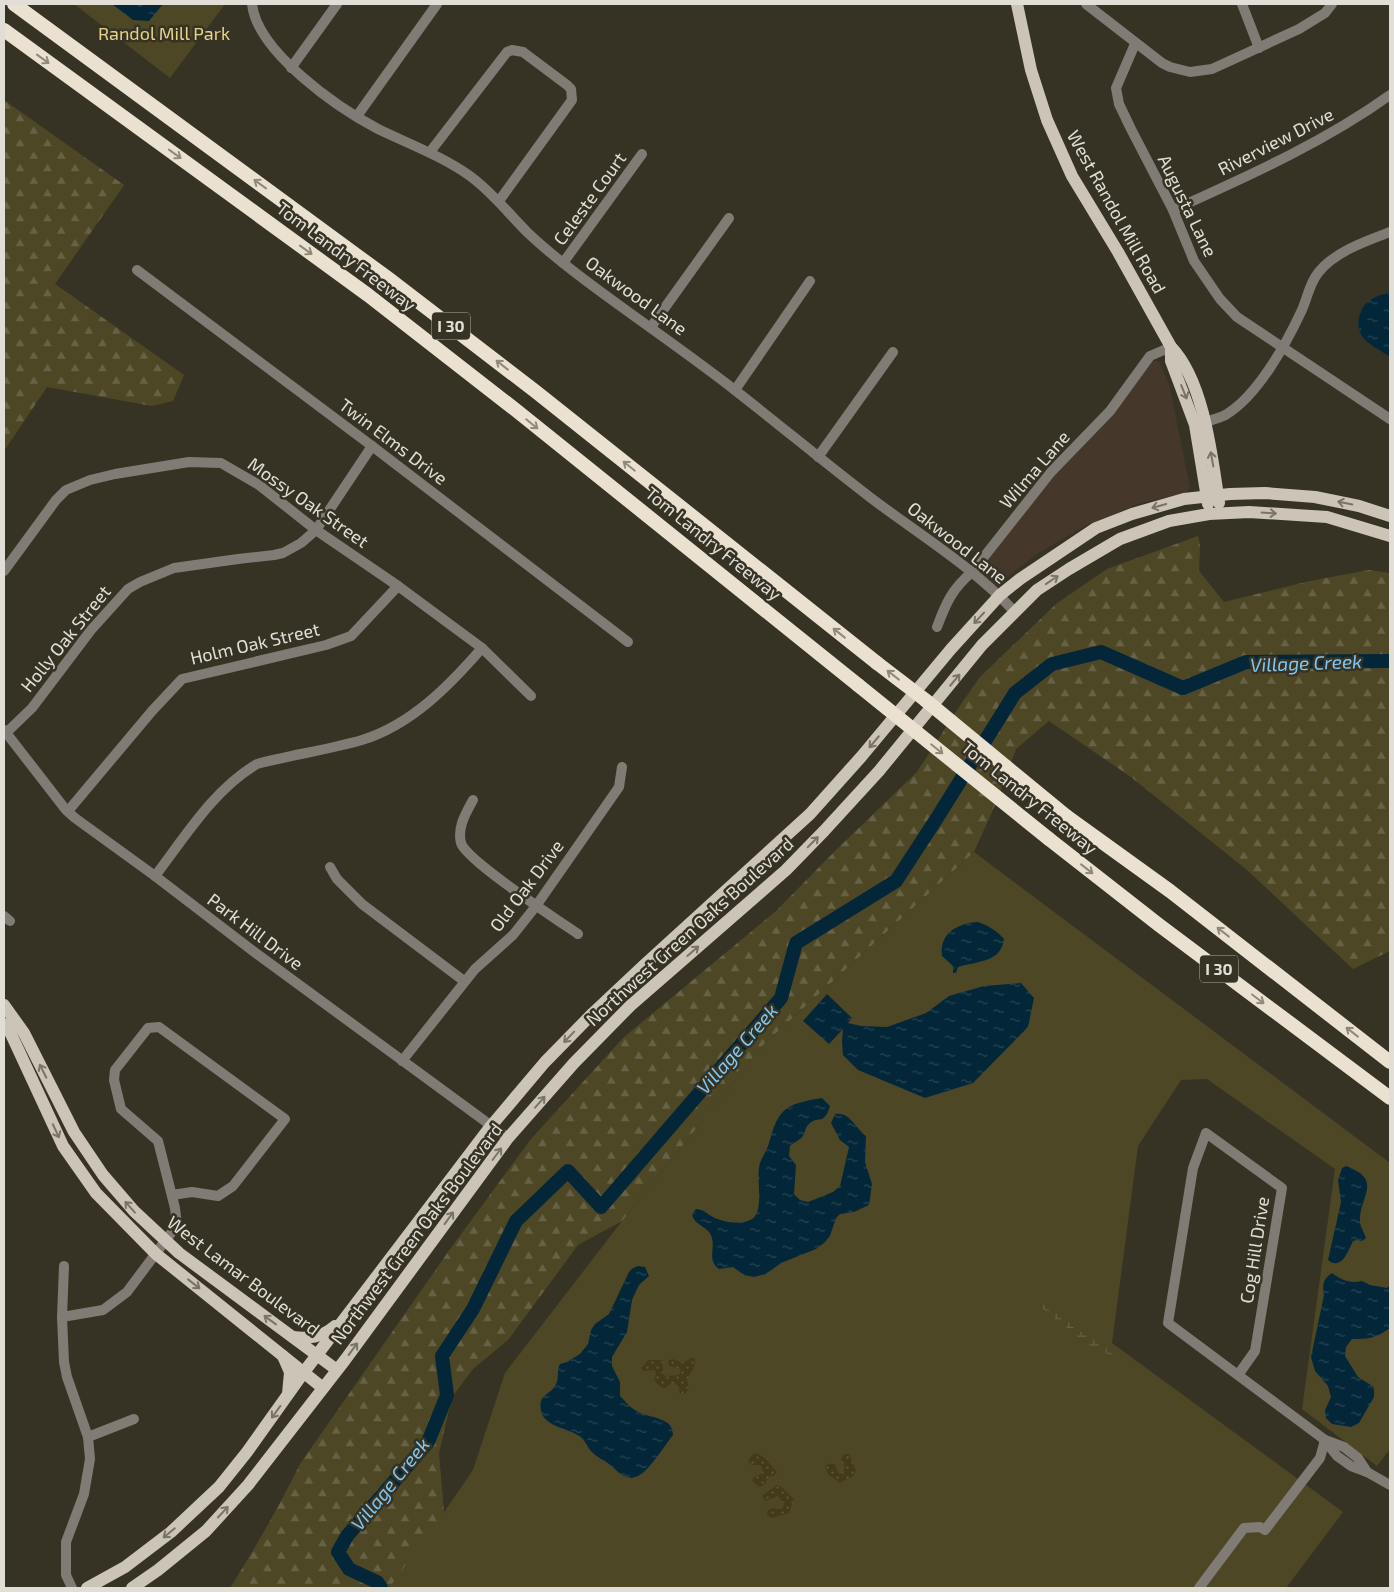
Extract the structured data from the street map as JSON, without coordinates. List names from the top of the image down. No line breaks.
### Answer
{"streets":{"highway":["Tom Landry Freeway","I 30"],"main road":["West Randol Mill Road","Northwest Green Oaks Boulevard","West Lamar Boulevard"],"street":["Riverview Drive","Celeste Court","Augusta Lane","Oakwood Lane","Twin Elms Drive","Wilma Lane","Mossy Oak Street","Holly Oak Street","Holm Oak Street","Old Oak Drive","Park Hill Drive","Cog Hill Drive"]},"crossings":[["Riverview Drive","Augusta Lane"],["Celeste Court","Oakwood Lane"],["West Randol Mill Road","Wilma Lane"],["West Randol Mill Road","Northwest Green Oaks Boulevard"],["Oakwood Lane","Wilma Lane"],["Oakwood Lane","Northwest Green Oaks Boulevard"],["Twin Elms Drive","Holly Oak Street"],["Mossy Oak Street","Holly Oak Street"],["Mossy Oak Street","Holm Oak Street"],["Holly Oak Street","Park Hill Drive"],["Holm Oak Street","Park Hill Drive"],["Old Oak Drive","Park Hill Drive"],["Park Hill Drive","Northwest Green Oaks Boulevard"],["Northwest Green Oaks Boulevard","West Lamar Boulevard"]],"water":["Village Creek"],"parks":["Randol Mill Park"]}
